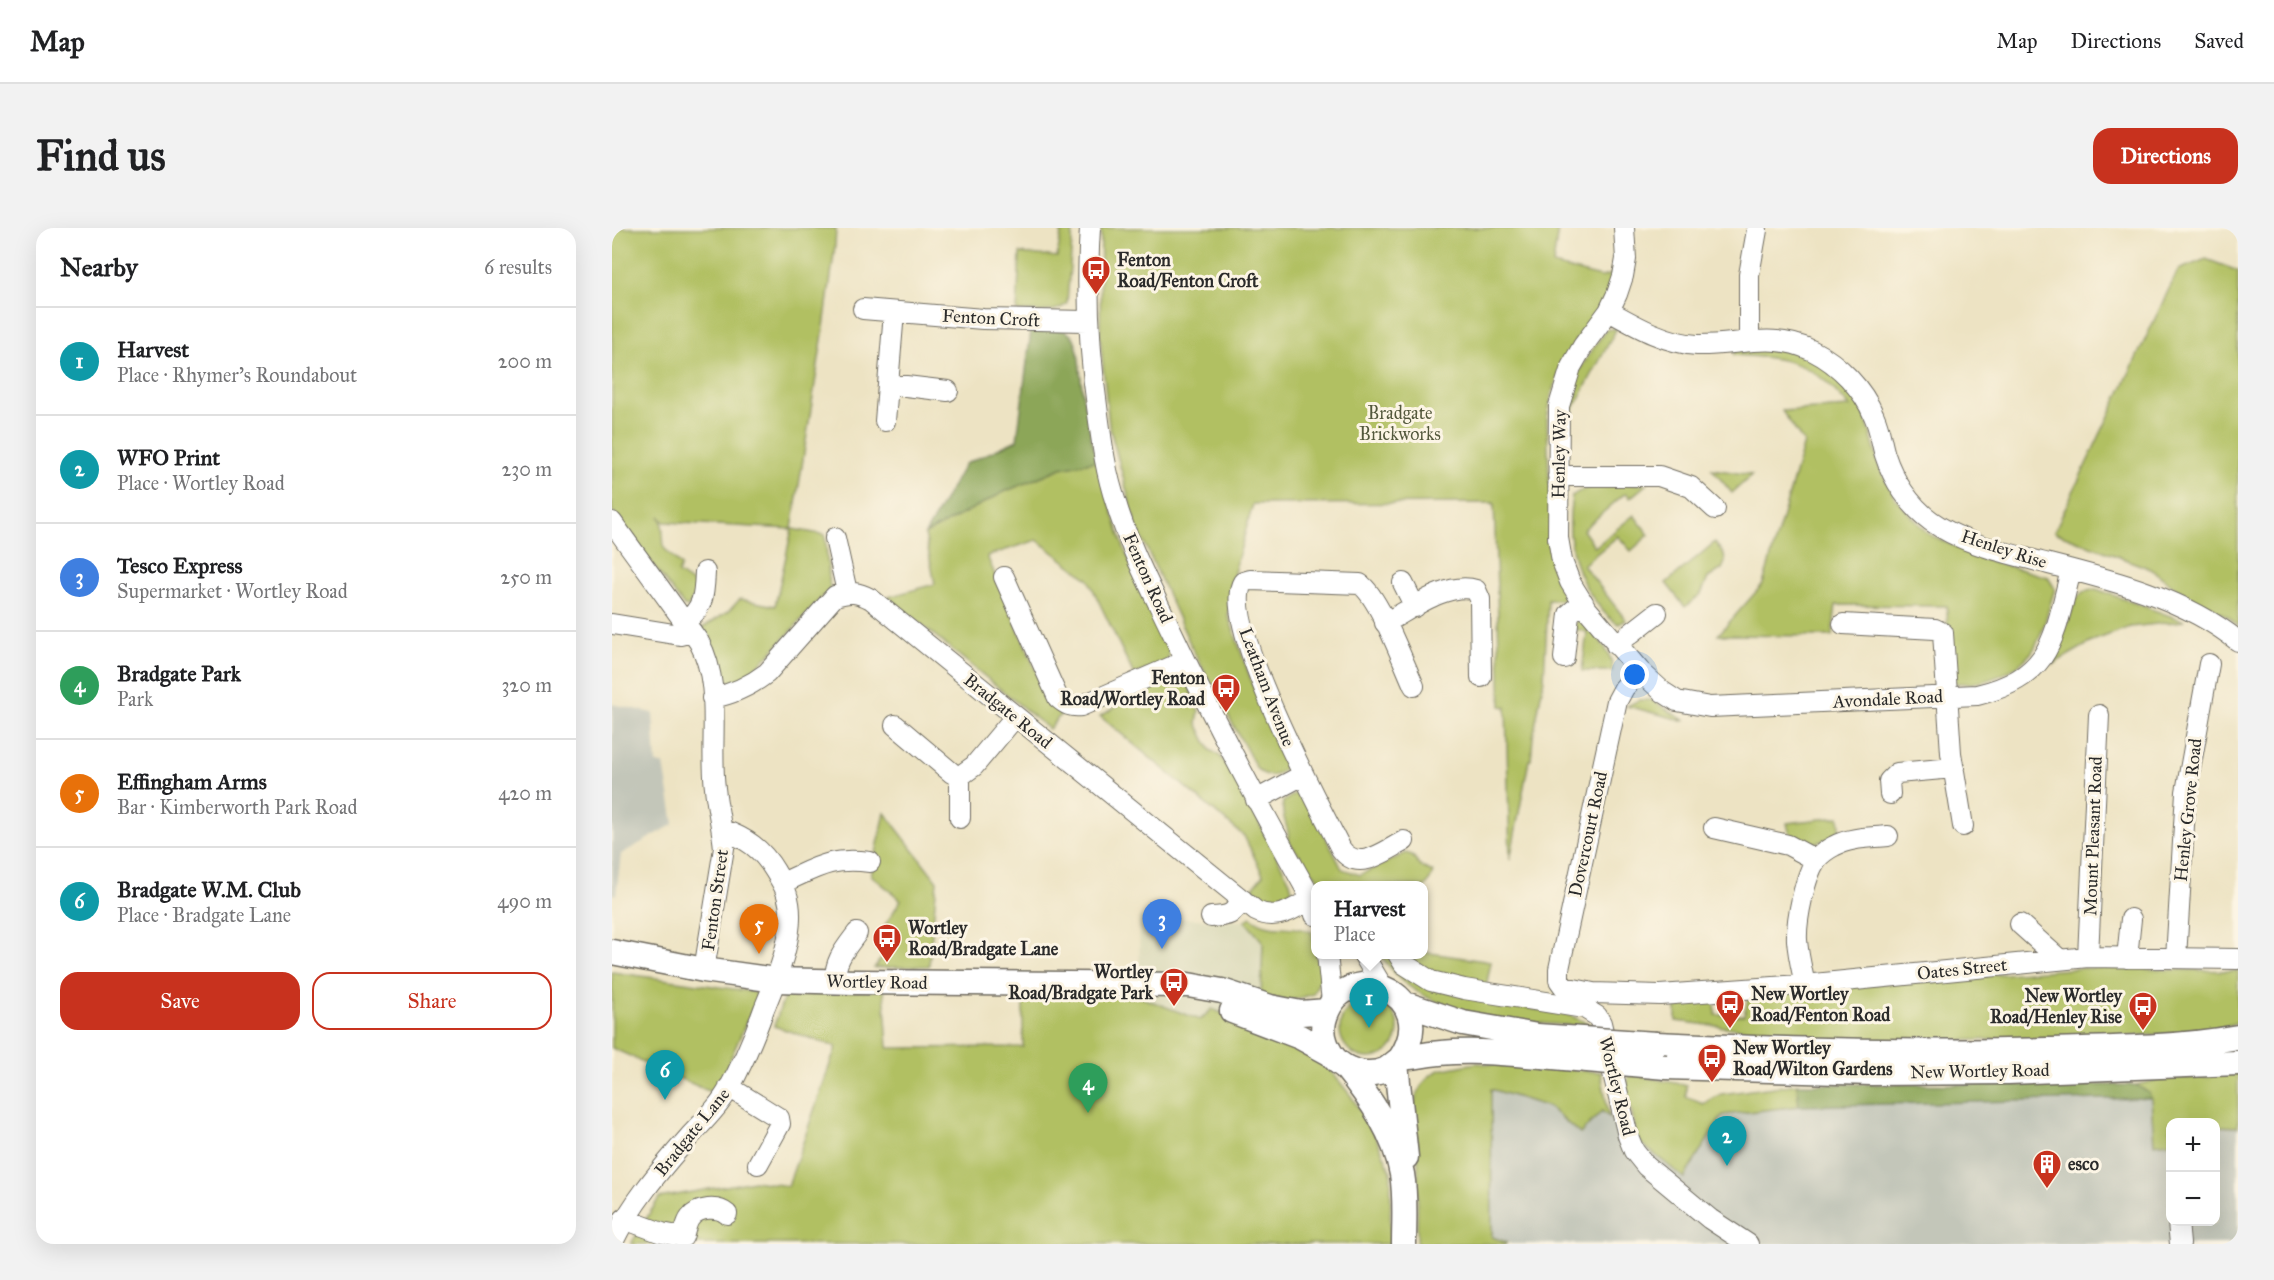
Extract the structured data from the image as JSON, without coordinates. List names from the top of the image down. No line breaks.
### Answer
{"streets":{"main road":["Wortley Road","New Wortley Road"],"street":["Fenton Croft","Henley Way","Henley Rise","Fenton Road","Leatham Avenue","Avondale Road","Bradgate Road","Henley Grove Road","Dovercourt Road","Mount Pleasant Road","Fenton Street","Oates Street","Bradgate Lane"]},"crossings":[["Fenton Croft","Fenton Road"],["Henley Way","Henley Rise"],["Henley Way","Avondale Road"],["Henley Way","Dovercourt Road"],["Henley Rise","Avondale Road"],["Avondale Road","Dovercourt Road"],["Henley Grove Road","Oates Street"],["Dovercourt Road","Oates Street"],["Mount Pleasant Road","Oates Street"],["Fenton Street","Wortley Road"],["Fenton Street","Bradgate Lane"],["Wortley Road","New Wortley Road"],["Wortley Road","Bradgate Lane"]],"parks":["Bradgate Brickworks"],"places":{"bus stop":["Fenton Road/Fenton Croft","Fenton Road/Wortley Road","Wortley Road/Bradgate Lane","Wortley Road/Bradgate Park","New Wortley Road/Fenton Road","New Wortley Road/Henley Rise","New Wortley Road/Wilton Gardens"],"building":["esco"]},"page":{"header":"Map","nav":["Map","Directions","Saved"],"buttons":["Directions",["Save","Share"]],"title":"Find us","heading":["Nearby","6 results"],"list":[{"mark":"1","name":"Harvest","note":"Place · Rhymer's Roundabout","value":"200 m"},{"mark":"2","name":"WFO Print","note":"Place · Wortley Road","value":"230 m"},{"mark":"3","name":"Tesco Express","note":"Supermarket · Wortley Road","value":"250 m"},{"mark":"4","name":"Bradgate Park","note":"Park","value":"320 m"},{"mark":"5","name":"Effingham Arms","note":"Bar · Kimberworth Park Road","value":"420 m"},{"mark":"6","name":"Bradgate W.M. Club","note":"Place · Bradgate Lane","value":"490 m"}],"popup":["Harvest","Place"],"pins":["3","5","1","6","4","2"],"map_buttons":["+","−"]}}
